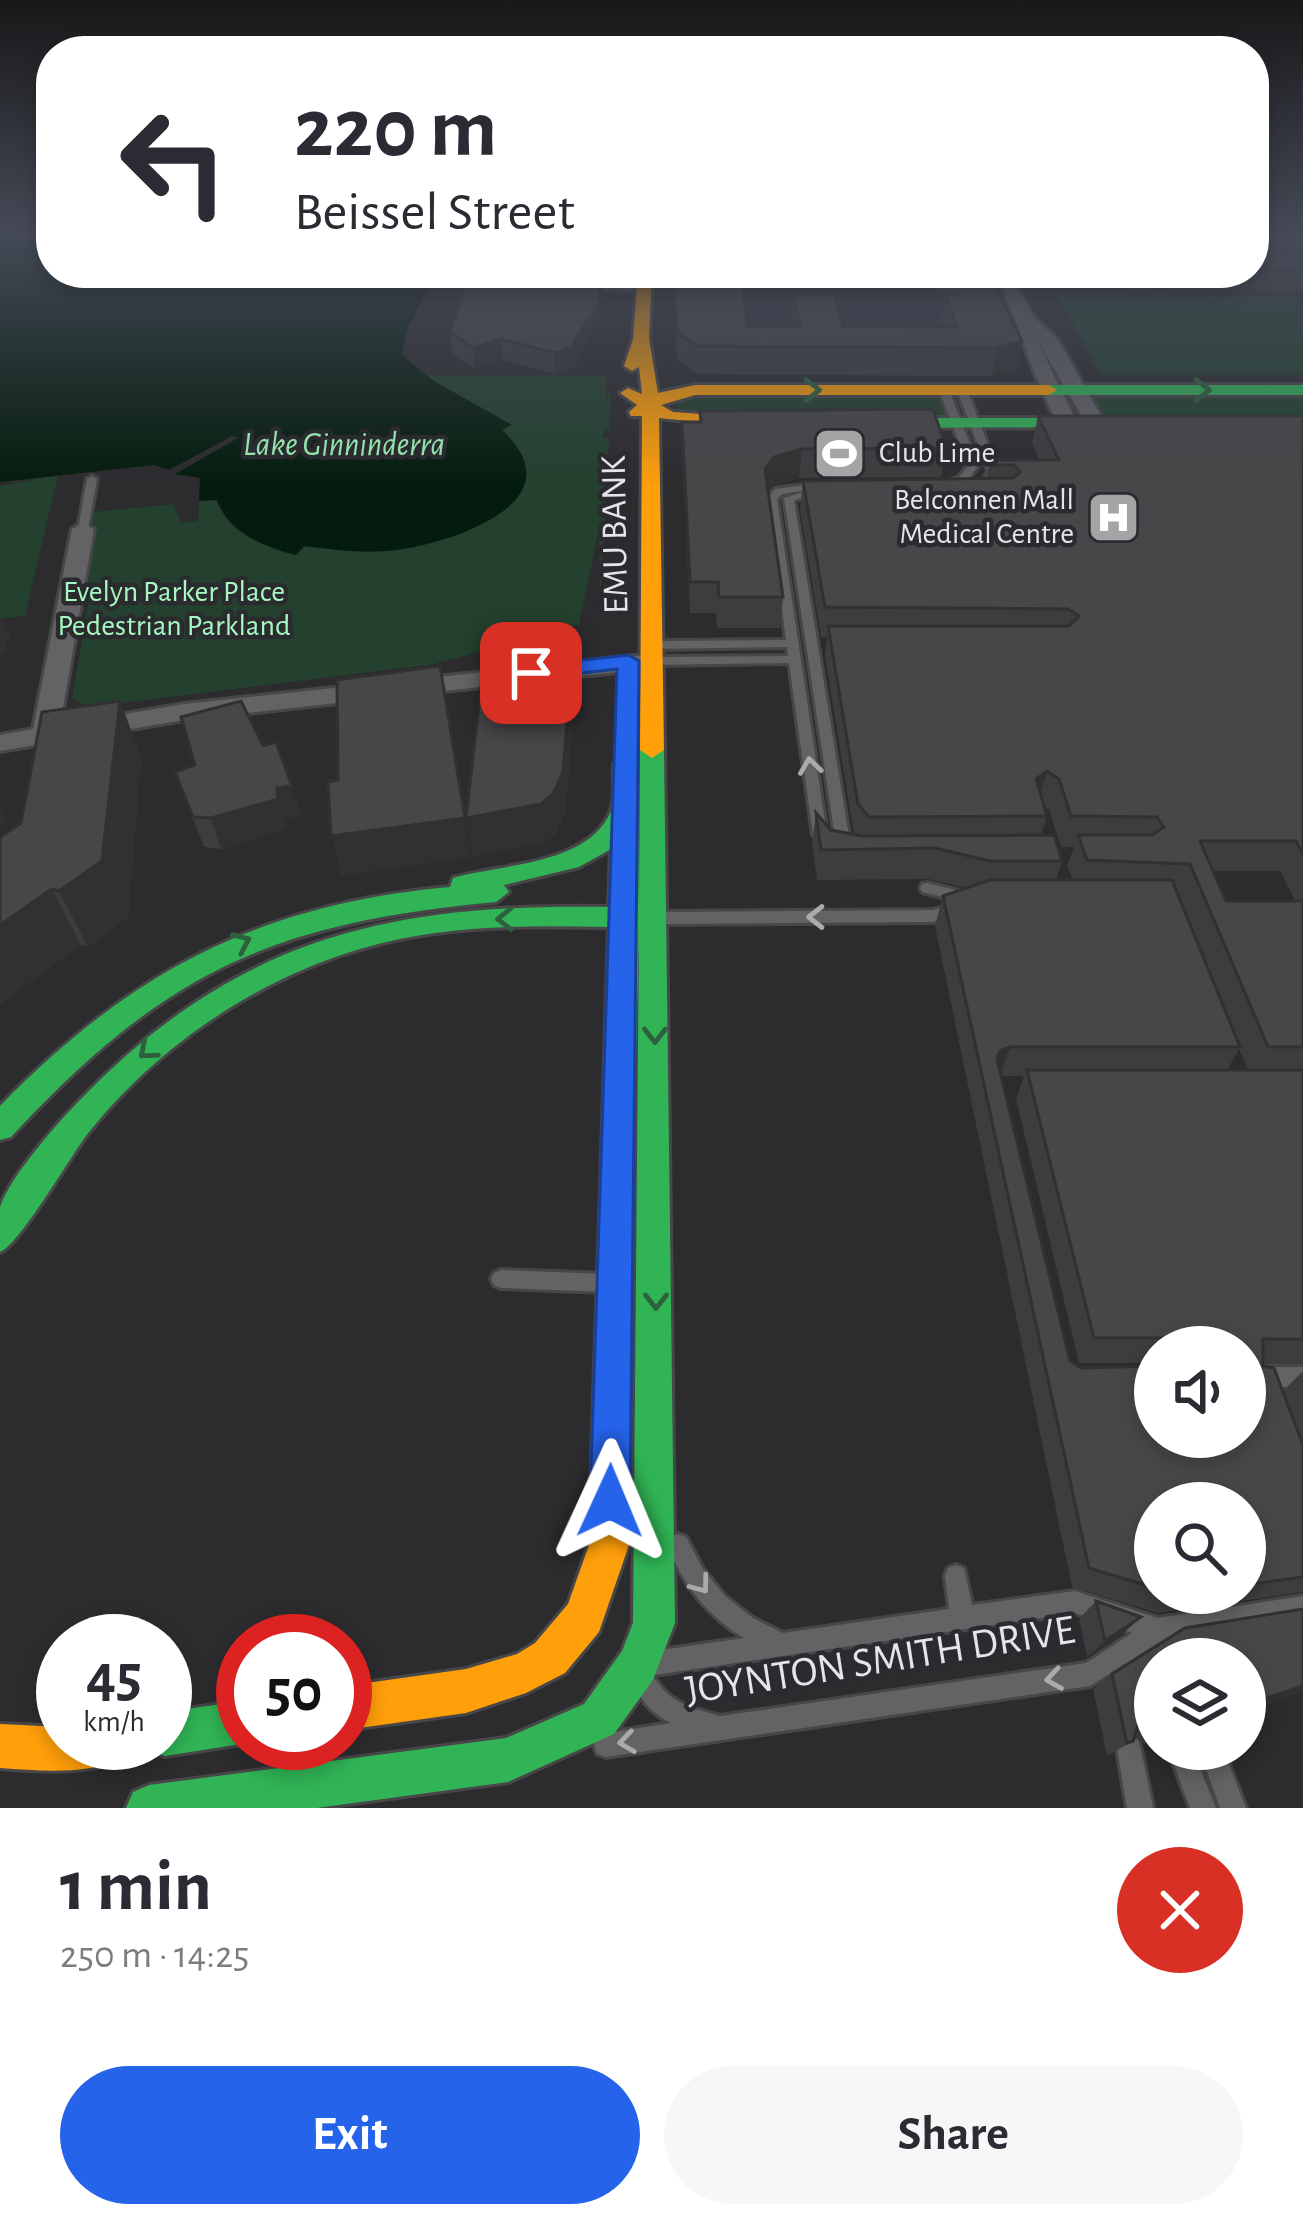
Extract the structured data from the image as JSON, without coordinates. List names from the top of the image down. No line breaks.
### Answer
{"streets":{"main road":["EMU BANK","JOYNTON SMITH DRIVE"]},"crossings":[["EMU BANK","JOYNTON SMITH DRIVE"]],"water":["Lake Ginninderra"],"parks":["Evelyn Parker Place Pedestrian Parkland"],"places":{"sports":["Club Lime"],"hospital":["Belconnen Mall Medical Centre"]},"page":{"turn":["220 m","Beissel Street"],"speed":"45 km/h","limit":"50","heading":["1 min","250 m · 14:25"],"buttons":["Exit","Share"]}}
